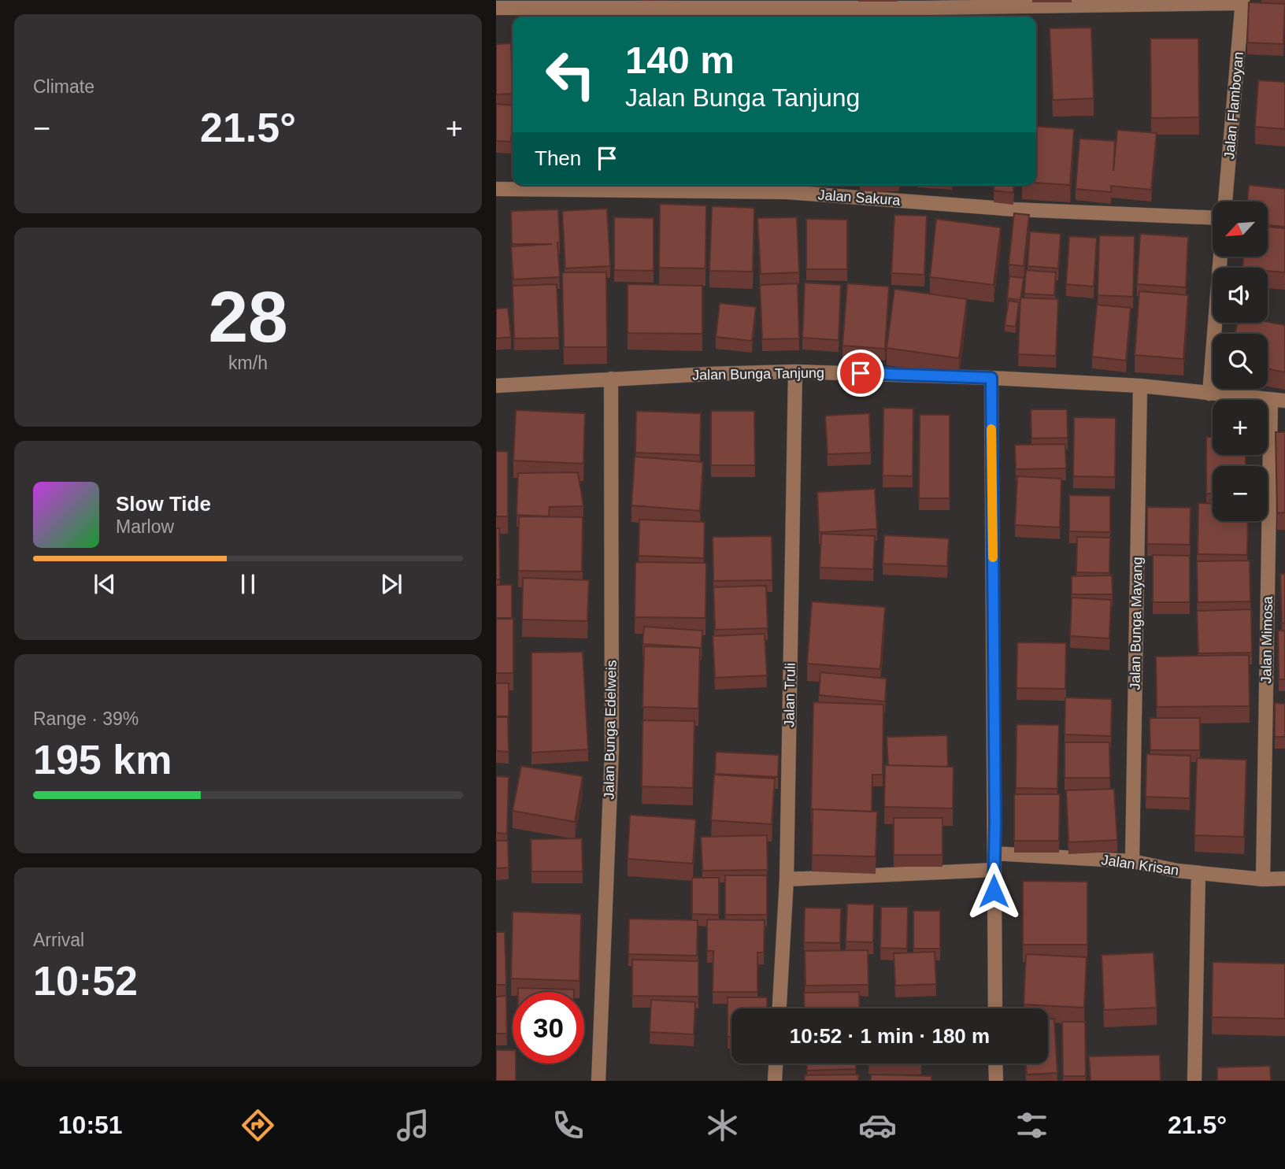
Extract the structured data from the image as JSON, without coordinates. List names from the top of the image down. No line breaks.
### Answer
{"streets":{"street":["Jalan Flamboyan","Jalan Sakura","Jalan Bunga Tanjung","Jalan Bunga Mayang","Jalan Mimosa","Jalan Truli","Jalan Bunga Edelweis","Jalan Krisan"]},"crossings":[["Jalan Bunga Tanjung","Jalan Bunga Mayang"],["Jalan Bunga Tanjung","Jalan Mimosa"],["Jalan Bunga Tanjung","Jalan Truli"],["Jalan Bunga Tanjung","Jalan Bunga Edelweis"],["Jalan Bunga Mayang","Jalan Krisan"],["Jalan Mimosa","Jalan Krisan"]],"north":"bottom left","page":{"tile":["Climate",["28","km/h"],["Range · 39%","195 km"],["Arrival","10:52"]],"turn":["140 m","Jalan Bunga Tanjung"],"heat":["−","21.5°","+"],"then":"Then","map_buttons":["+","−"],"song":["Slow Tide","Marlow"],"limit":"30","trip":"10:52 · 1 min · 180 m","tabs":["10:51","21.5°"]}}
